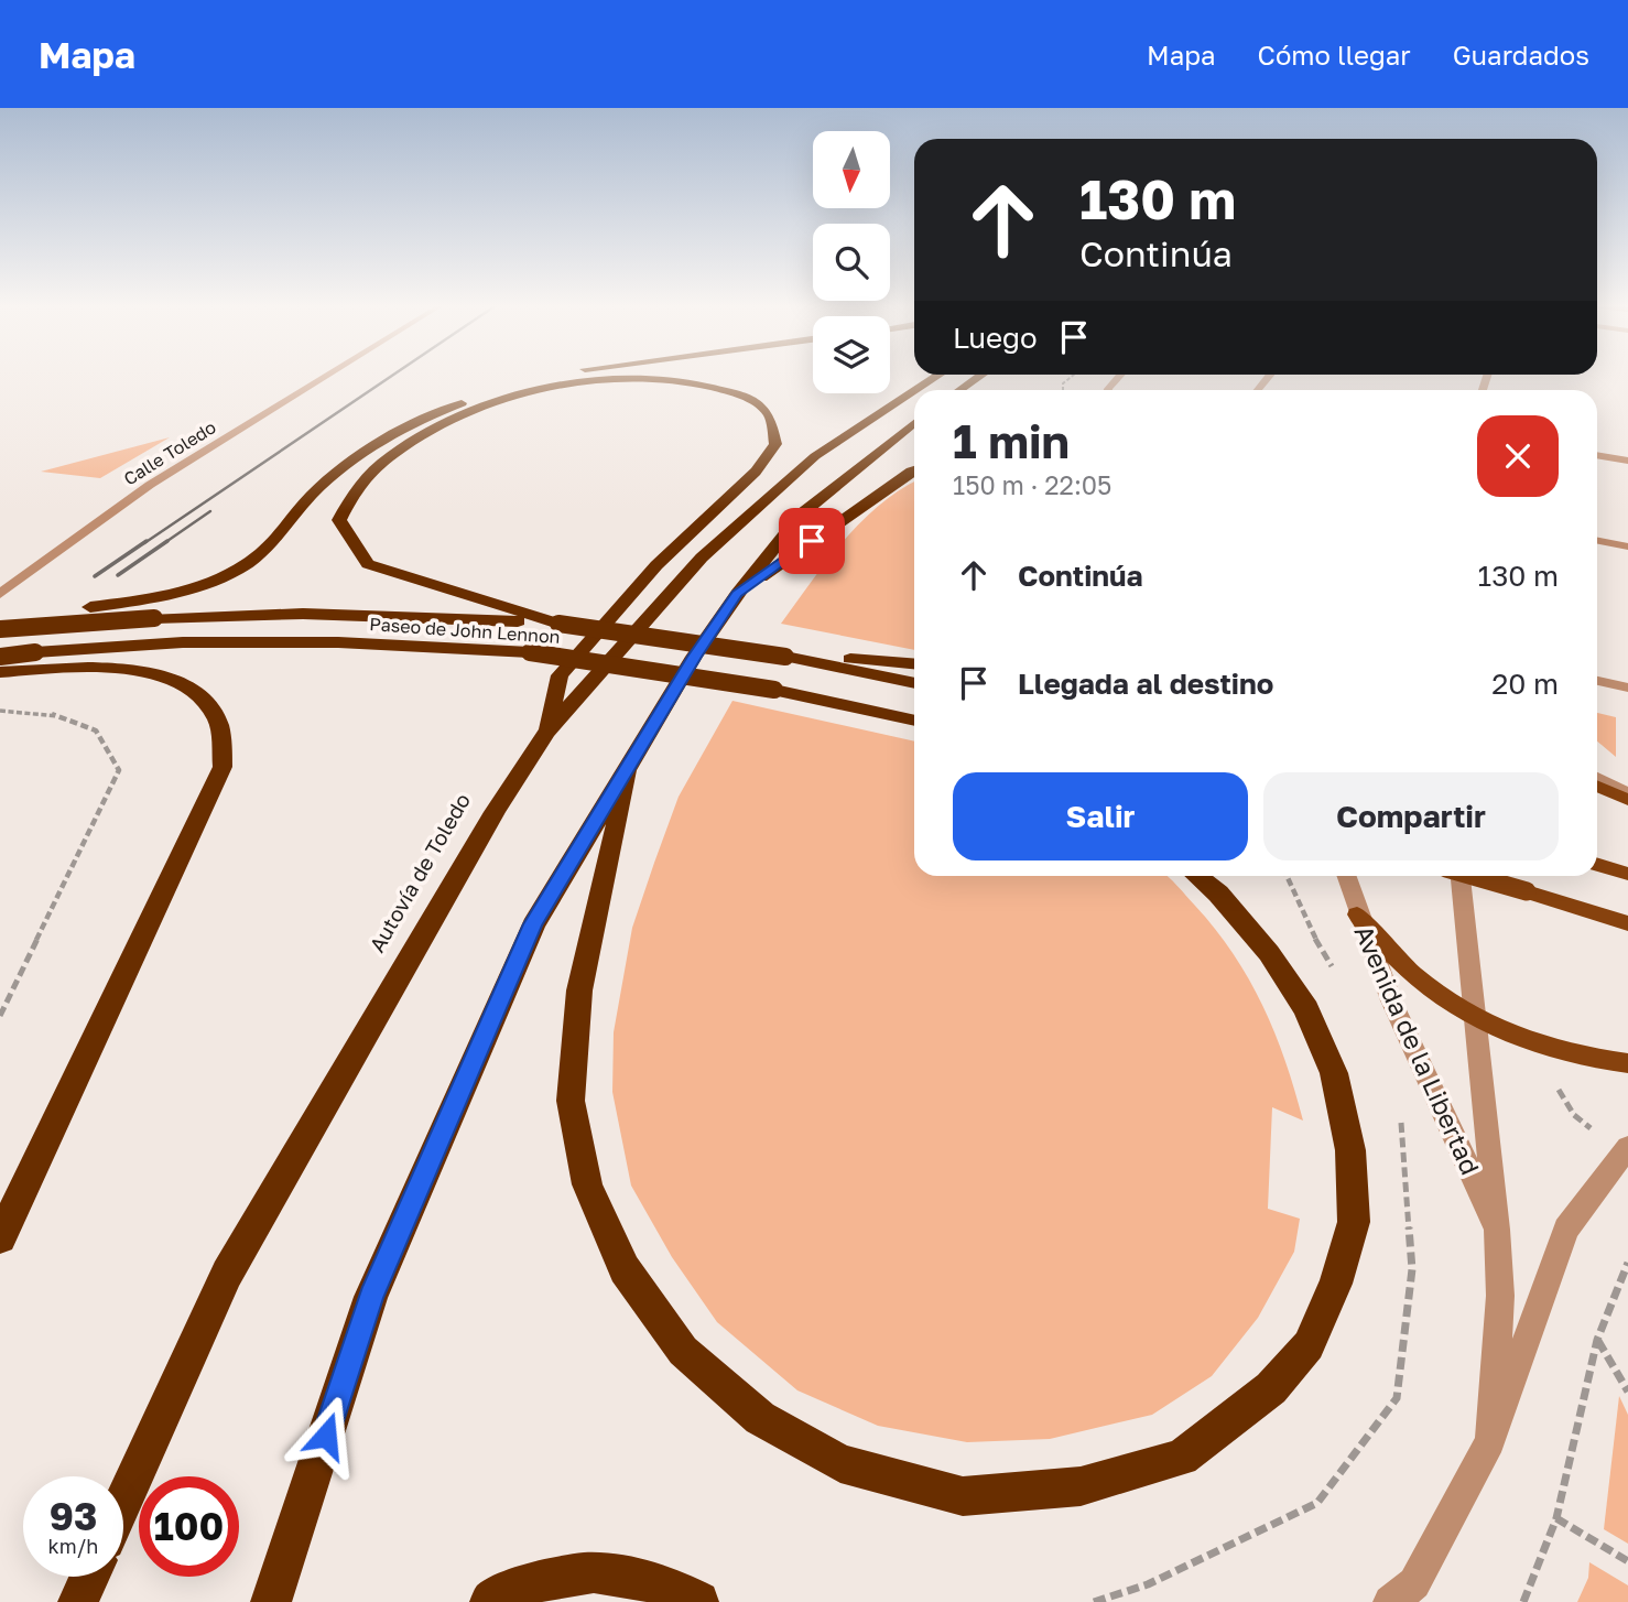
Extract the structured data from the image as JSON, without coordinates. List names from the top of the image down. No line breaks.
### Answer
{"streets":{"highway":["Paseo de John Lennon","Autovía de Toledo"],"street":["Calle Toledo","Avenida de la Libertad"]},"north":"bottom","page":{"header":"Mapa","nav":["Mapa","Cómo llegar","Guardados"],"turn":["130 m","Continúa"],"then":"Luego","heading":["1 min","150 m · 22:05"],"list":[{"name":"Continúa","value":"130 m"},{"name":"Llegada al destino","value":"20 m"}],"buttons":["Salir","Compartir"],"speed":"93 km/h","limit":"100"}}
